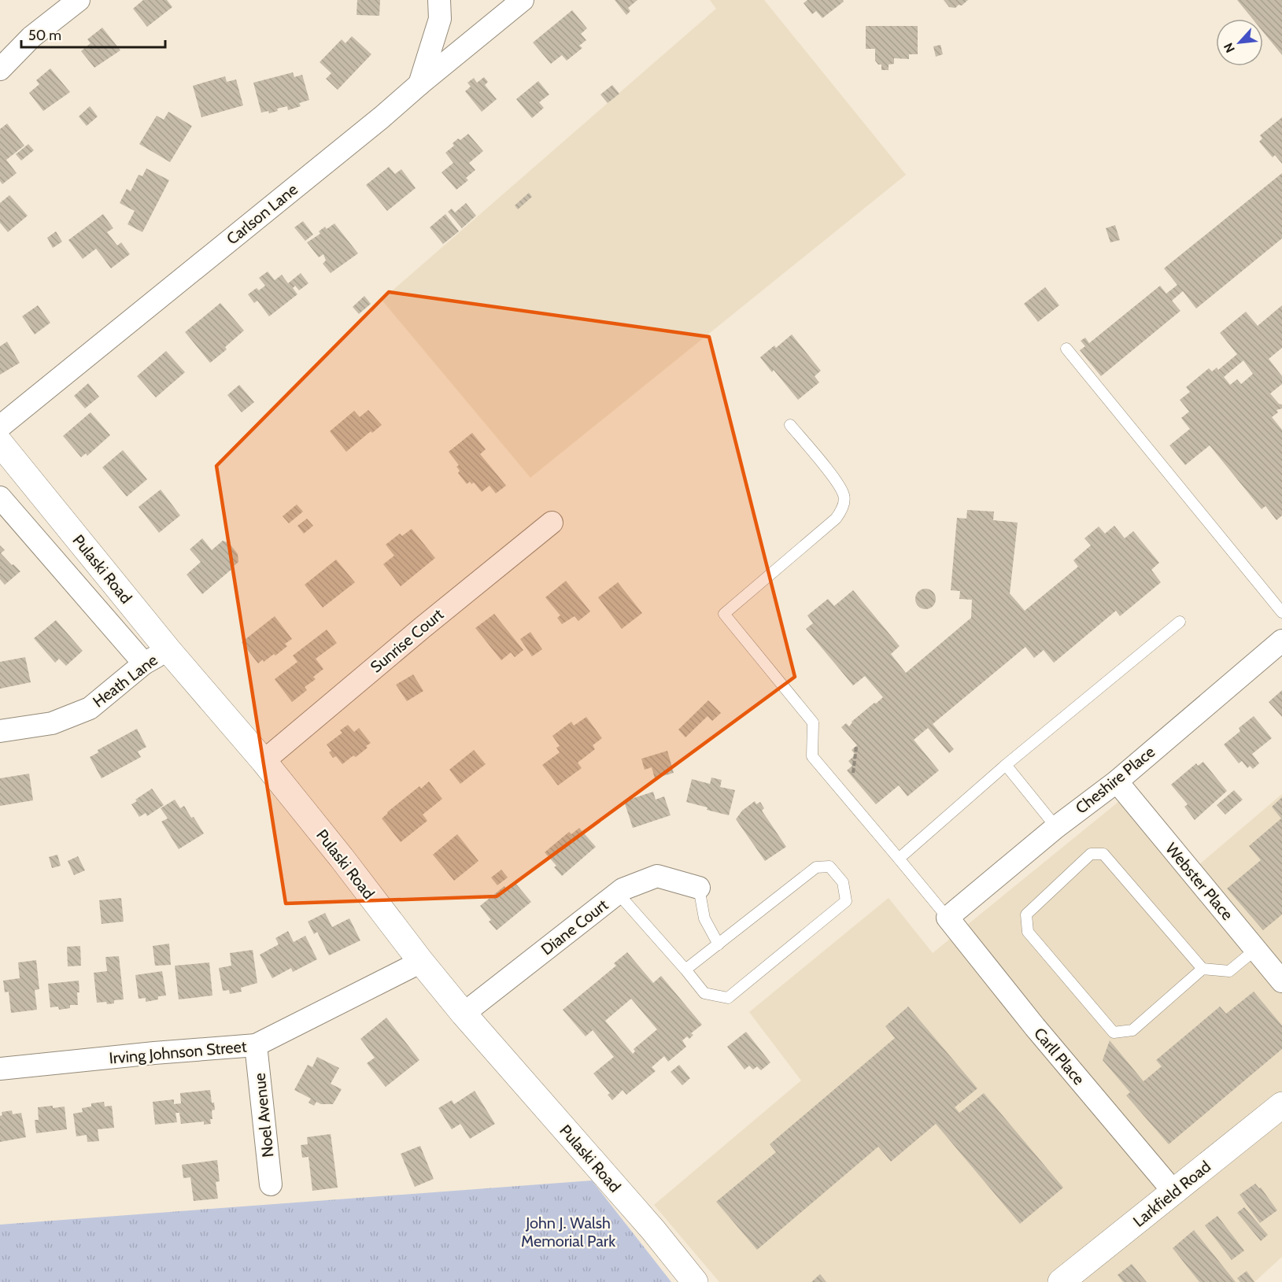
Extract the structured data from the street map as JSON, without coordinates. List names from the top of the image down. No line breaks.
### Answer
{"streets":{"main road":["Pulaski Road","Larkfield Road"],"street":["Carlson Lane","Sunrise Court","Heath Lane","Cheshire Place","Webster Place","Diane Court","Irving Johnson Street","Carll Place","Noel Avenue"]},"crossings":[["Pulaski Road","Sunrise Court"],["Pulaski Road","Heath Lane"],["Pulaski Road","Diane Court"],["Pulaski Road","Irving Johnson Street"],["Cheshire Place","Webster Place"],["Cheshire Place","Carll Place"],["Irving Johnson Street","Noel Avenue"],["Carll Place","Larkfield Road"]],"parks":["John J. Walsh Memorial Park"],"scale_bar":"50 m","north":"bottom left"}
